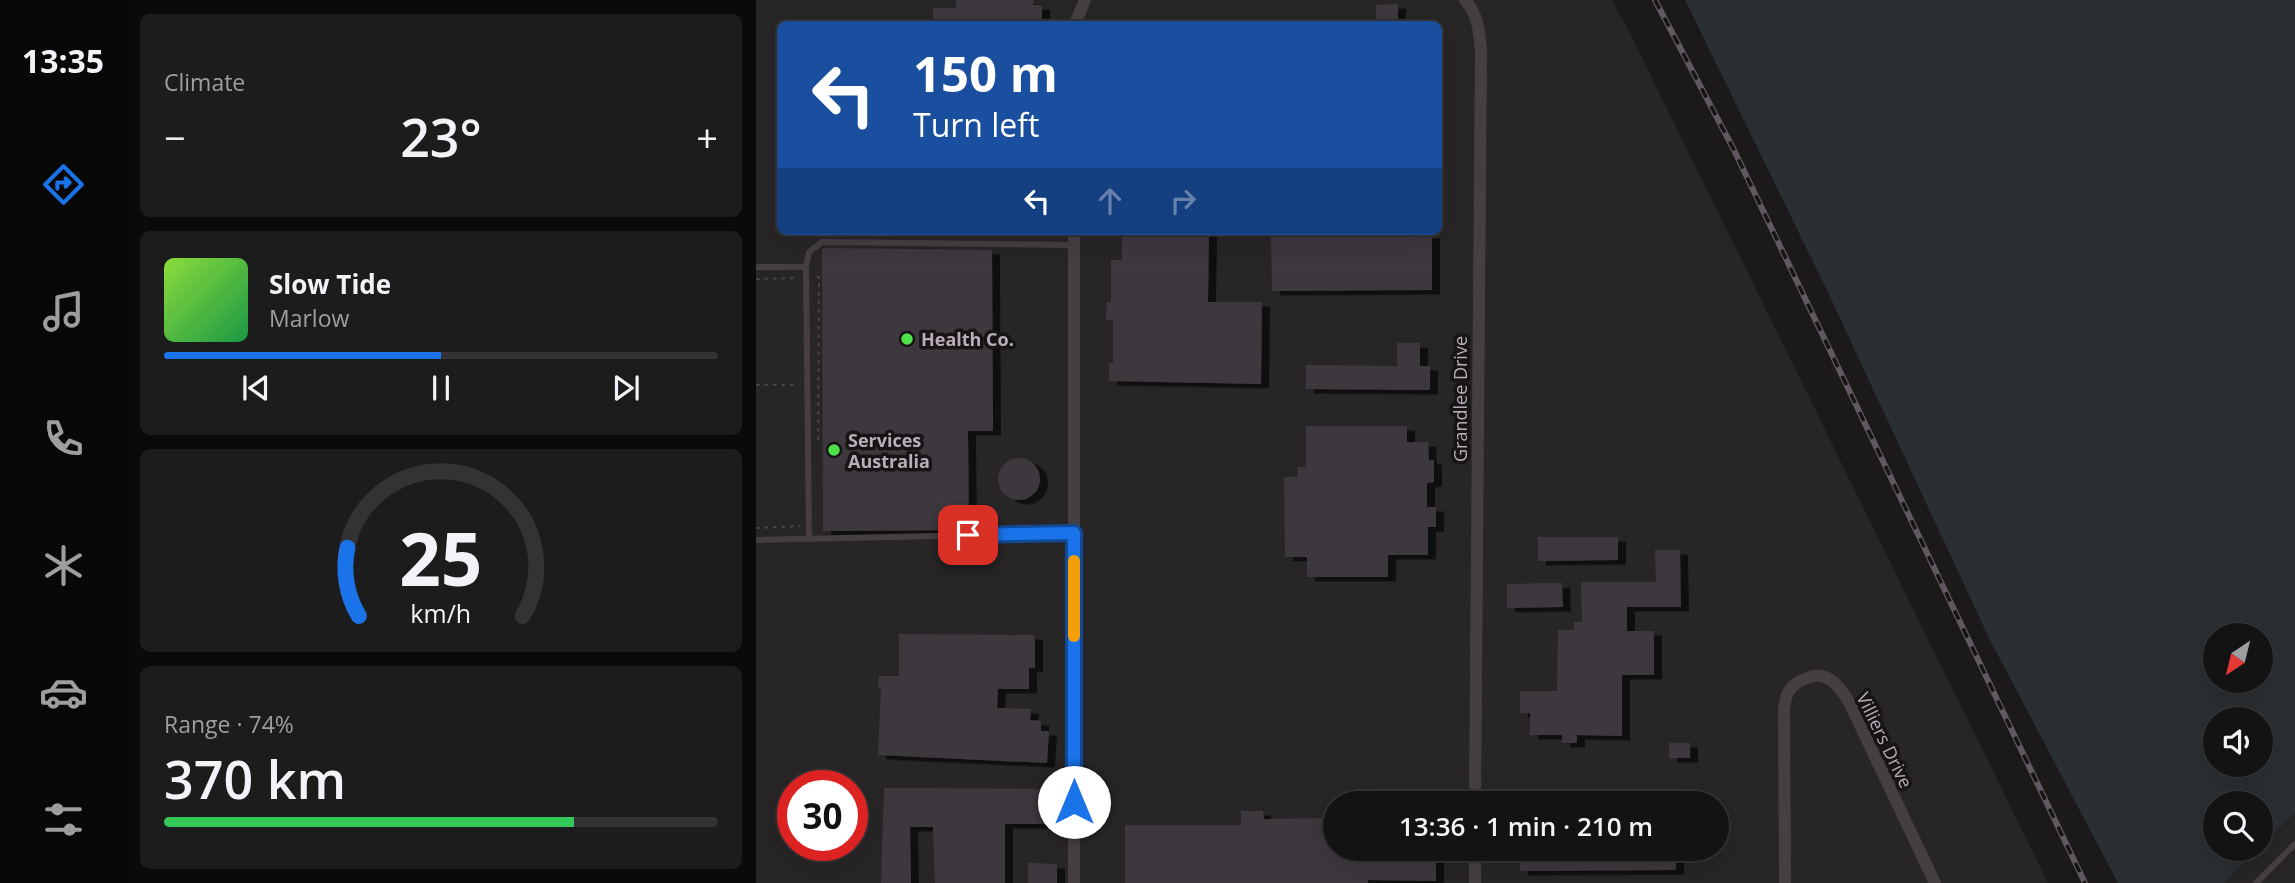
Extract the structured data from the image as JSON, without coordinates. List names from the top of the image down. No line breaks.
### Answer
{"streets":{"street":["Grandlee Drive","Villiers Drive"]},"places":["Health Co.","Services Australia"],"north":"bottom left","page":{"tabs":"13:35","tile":["Climate",["Range · 74%","370 km"]],"turn":["150 m","Turn left"],"heat":["−","23°","+"],"song":["Slow Tide","Marlow"],"limit":"30","trip":"13:36 · 1 min · 210 m","gauge":["25","km/h"]}}
